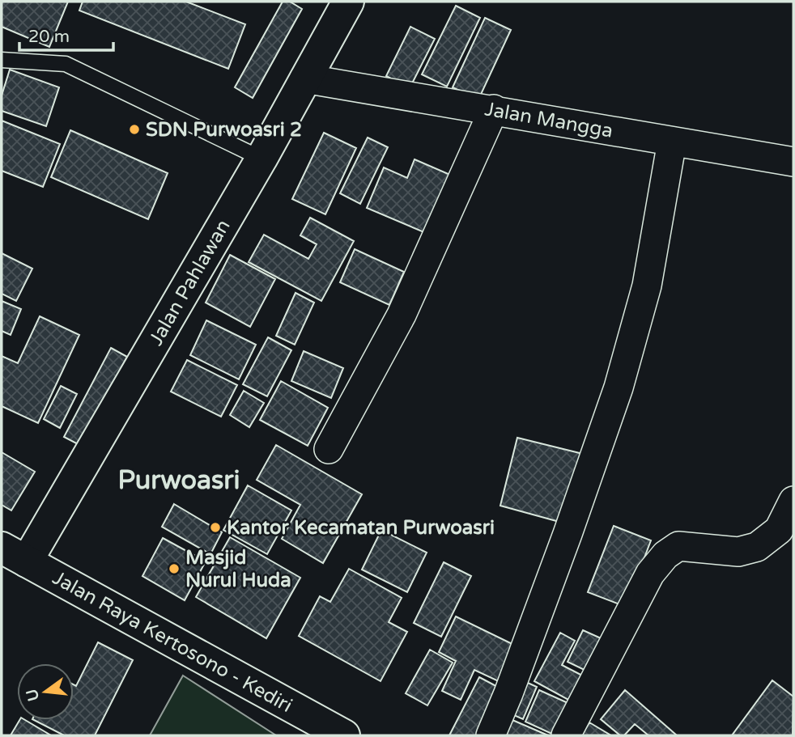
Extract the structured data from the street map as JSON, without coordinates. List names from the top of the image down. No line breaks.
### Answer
{"streets":{"main road":["Jalan Pahlawan","Jalan Raya Kertosono - Kediri"],"street":["Jalan Mangga"]},"crossings":[["Jalan Mangga","Jalan Pahlawan"],["Jalan Pahlawan","Jalan Raya Kertosono - Kediri"]],"districts":["Purwoasri"],"places":["SDN Purwoasri 2","Kantor Kecamatan Purwoasri","Masjid Nurul Huda"],"scale_bar":"20 m","north":"left"}
